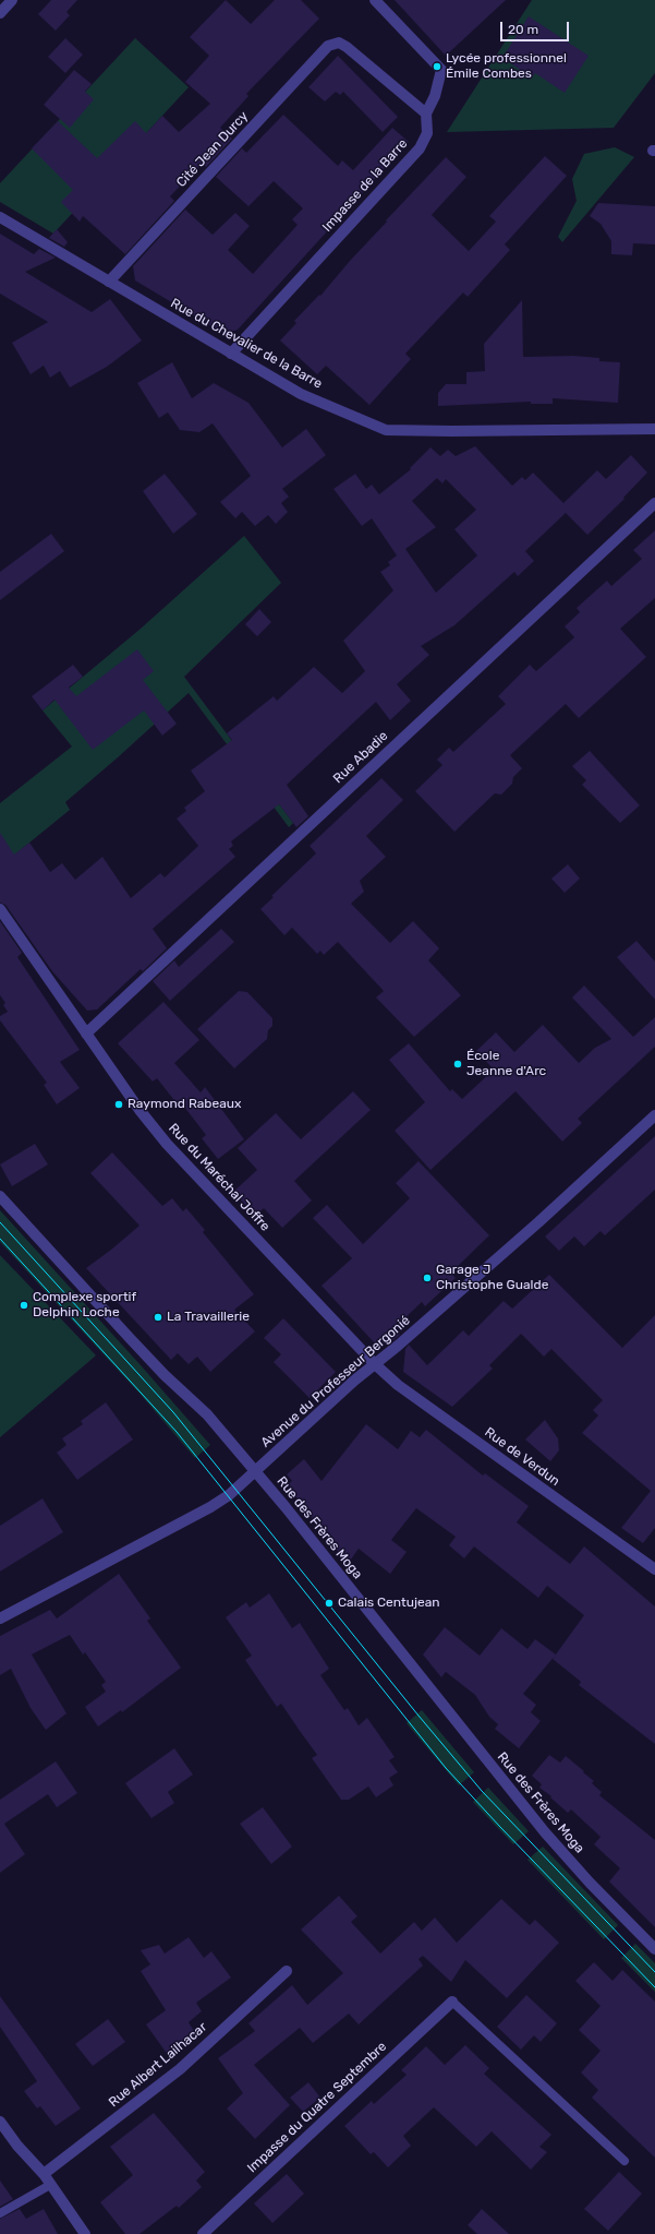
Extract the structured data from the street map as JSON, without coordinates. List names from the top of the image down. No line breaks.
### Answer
{"streets":{"street":["Cité Jean Durcy","Impasse de la Barre","Rue du Chevalier de la Barre","Rue Abadie","Rue du Maréchal Joffre","Avenue du Professeur Bergonié","Rue de Verdun","Rue des Frères Moga","Rue Albert Lailhacar","Impasse du Quatre Septembre"]},"crossings":[["Cité Jean Durcy","Impasse de la Barre"],["Cité Jean Durcy","Rue du Chevalier de la Barre"],["Impasse de la Barre","Rue du Chevalier de la Barre"],["Rue Abadie","Rue du Maréchal Joffre"],["Rue du Maréchal Joffre","Avenue du Professeur Bergonié"],["Rue du Maréchal Joffre","Rue de Verdun"],["Avenue du Professeur Bergonié","Rue de Verdun"],["Avenue du Professeur Bergonié","Rue des Frères Moga"]],"places":["Lycée professionnel Émile Combes","École Jeanne d'Arc","Raymond Rabeaux","Garage J Christophe Gualde","Complexe sportif Delphin Loche","La Travaillerie","Calais Centujean"],"scale_bar":"20 m"}
